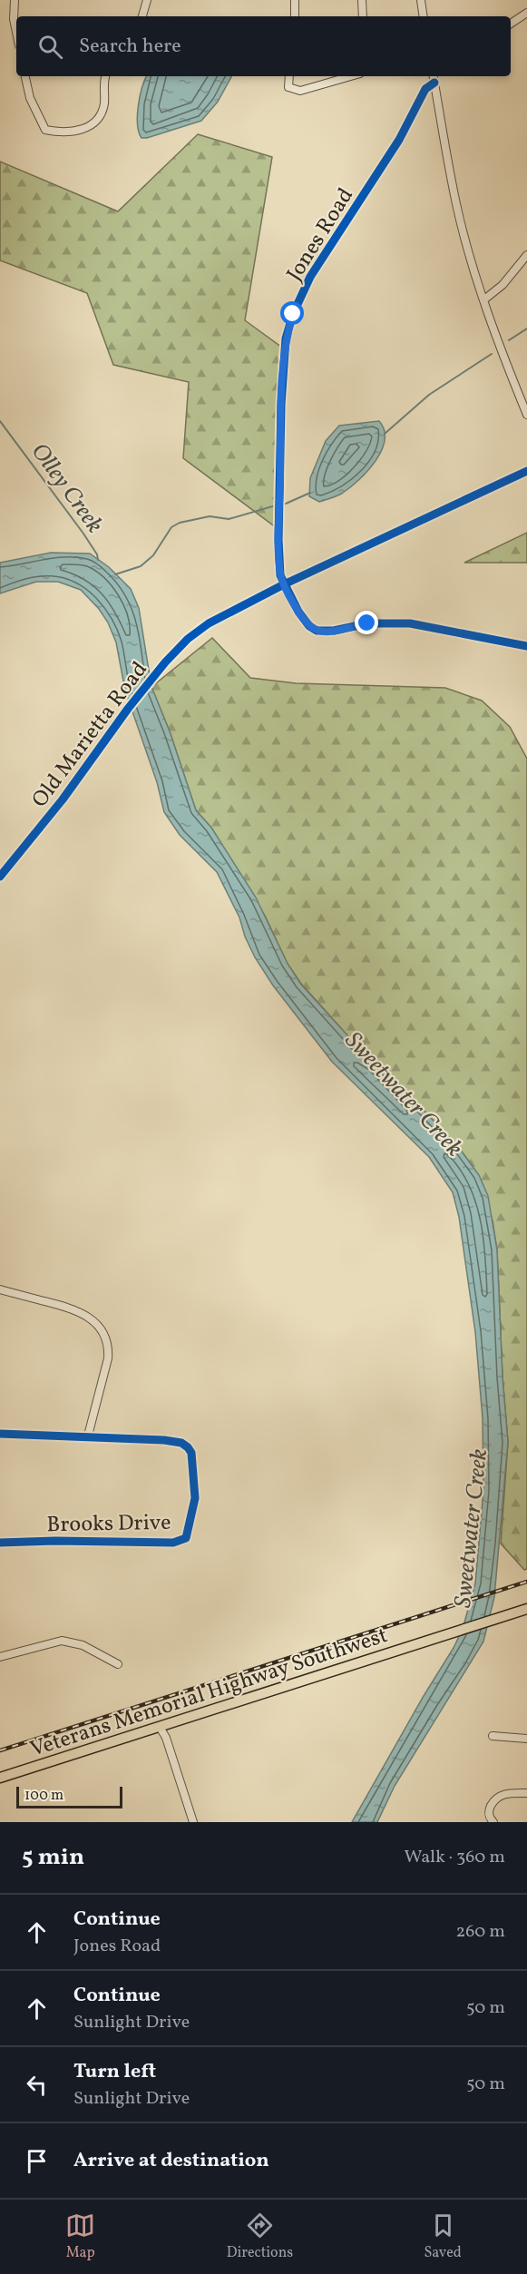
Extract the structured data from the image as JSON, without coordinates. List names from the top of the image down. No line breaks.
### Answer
{"streets":{"main road":["Veterans Memorial Highway Southwest"],"street":["Jones Road","Old Marietta Road","Brooks Drive"]},"crossings":[["Jones Road","Old Marietta Road"]],"water":["Olley Creek","Sweetwater Creek"],"scale_bar":"100 m","page":{"search":"Search here","scale":"100 m","heading":["5 min","Walk · 360 m"],"list":[["Continue","Jones Road","260 m"],["Continue","Sunlight Drive","50 m"],["Turn left","Sunlight Drive","50 m"],"Arrive at destination"],"nav":["Map","Directions","Saved"]}}
